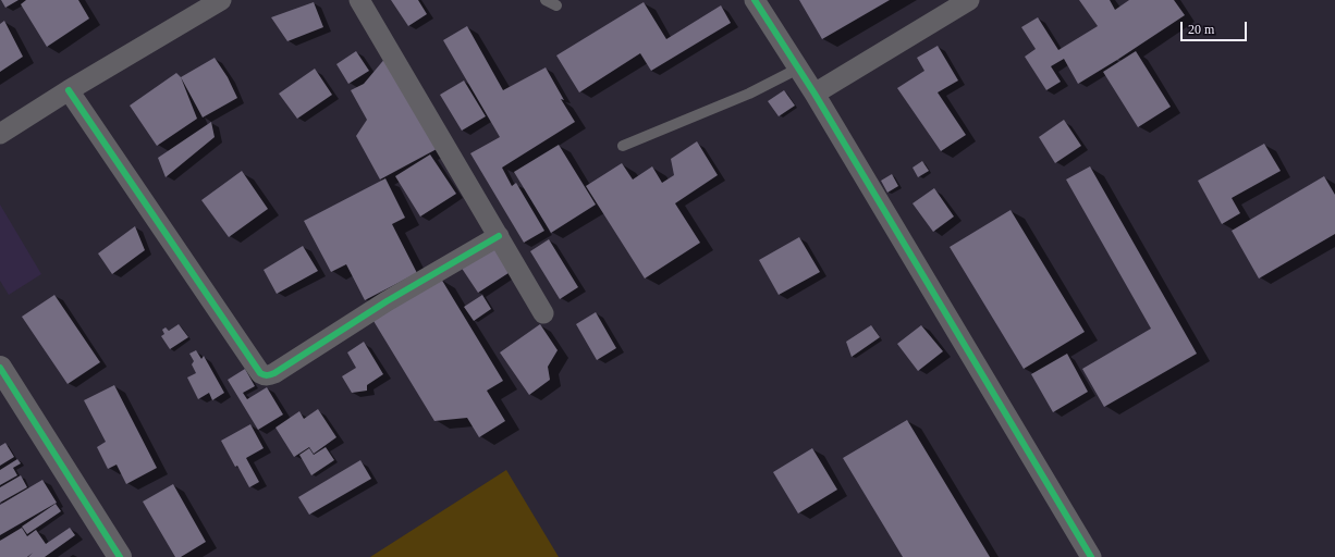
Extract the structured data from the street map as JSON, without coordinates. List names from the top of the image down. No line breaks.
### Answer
{"scale_bar":"20 m"}
